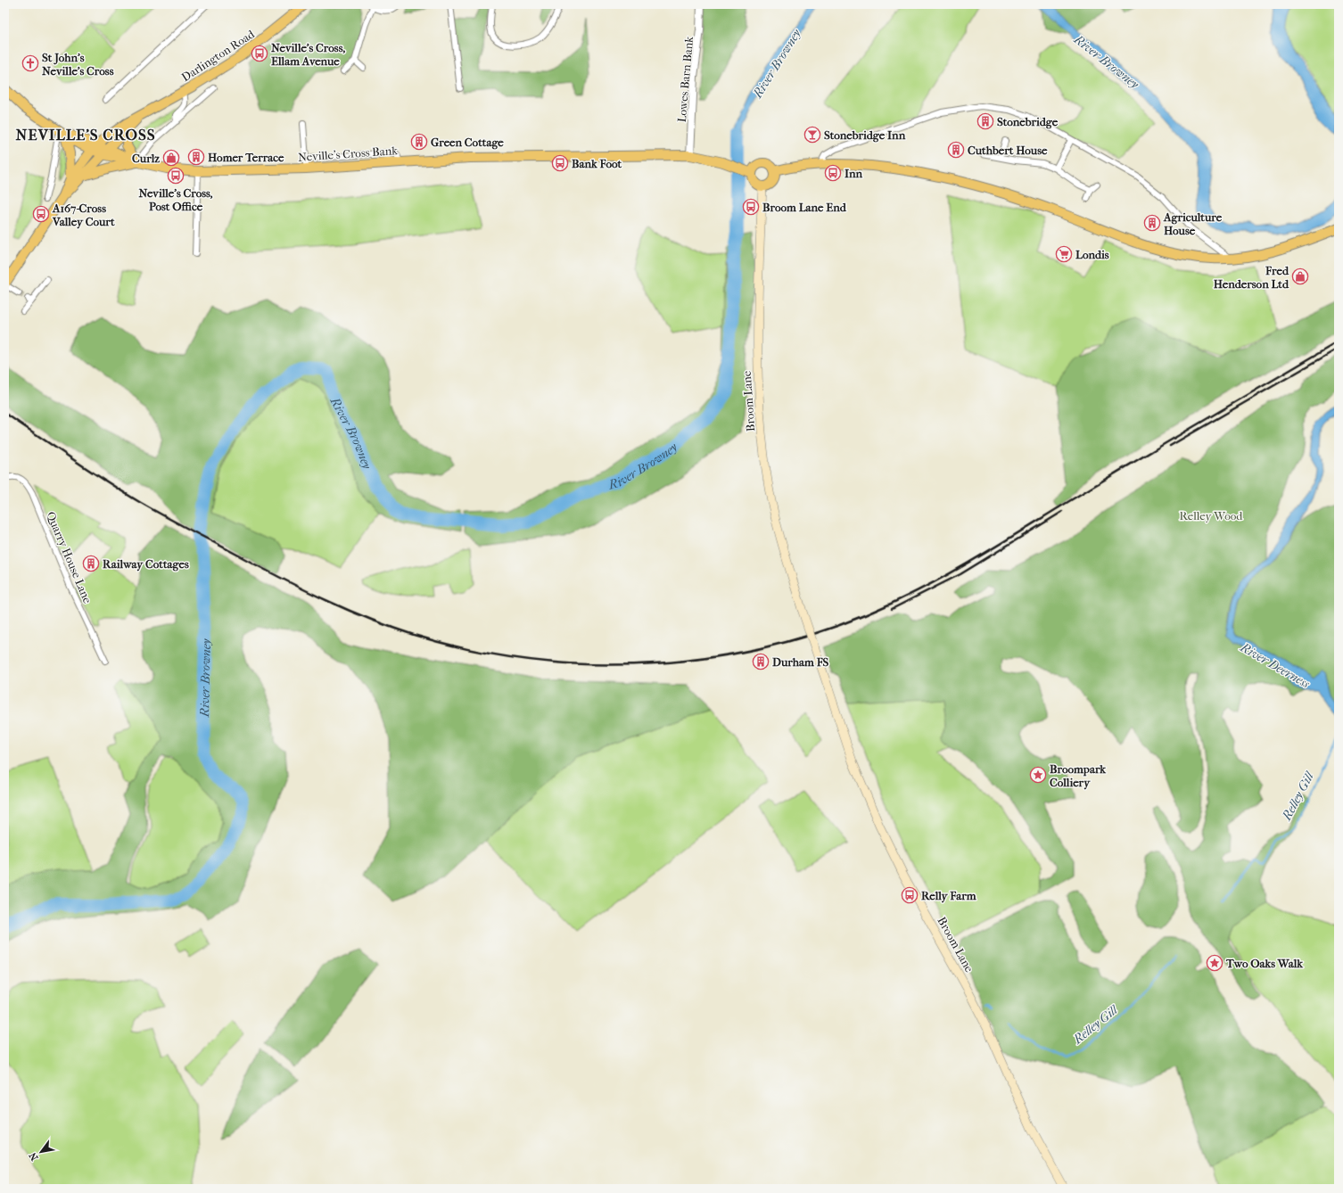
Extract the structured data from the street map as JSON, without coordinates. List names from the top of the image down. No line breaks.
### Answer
{"streets":{"main road":["Darlington Road","Neville's Cross Bank","Broom Lane"],"street":["Lowes Barn Bank","Quarry House Lane"]},"crossings":[["Darlington Road","Neville's Cross Bank"],["Lowes Barn Bank","Neville's Cross Bank"],["Neville's Cross Bank","Broom Lane"]],"districts":["NEVILLE'S CROSS"],"water":["River Browney","River Deerness","Relley Gill"],"parks":["Relley Wood"],"places":{"bus stop":["Neville's Cross, Ellam Avenue","Bank Foot","Inn","Neville's Cross, Post Office","Broom Lane End","A167-Cross Valley Court","Relly Farm"],"church":["St John's Neville's Cross"],"building":["Stonebridge","Green Cottage","Cuthbert House","Homer Terrace","Agriculture House","Railway Cottages","Durham FS"],"bar":["Stonebridge Inn"],"shop":["Curlz","Fred Henderson Ltd"],"supermarket":["Londis"],"place":["Broompark Colliery","Two Oaks Walk"]},"north":"bottom left"}
